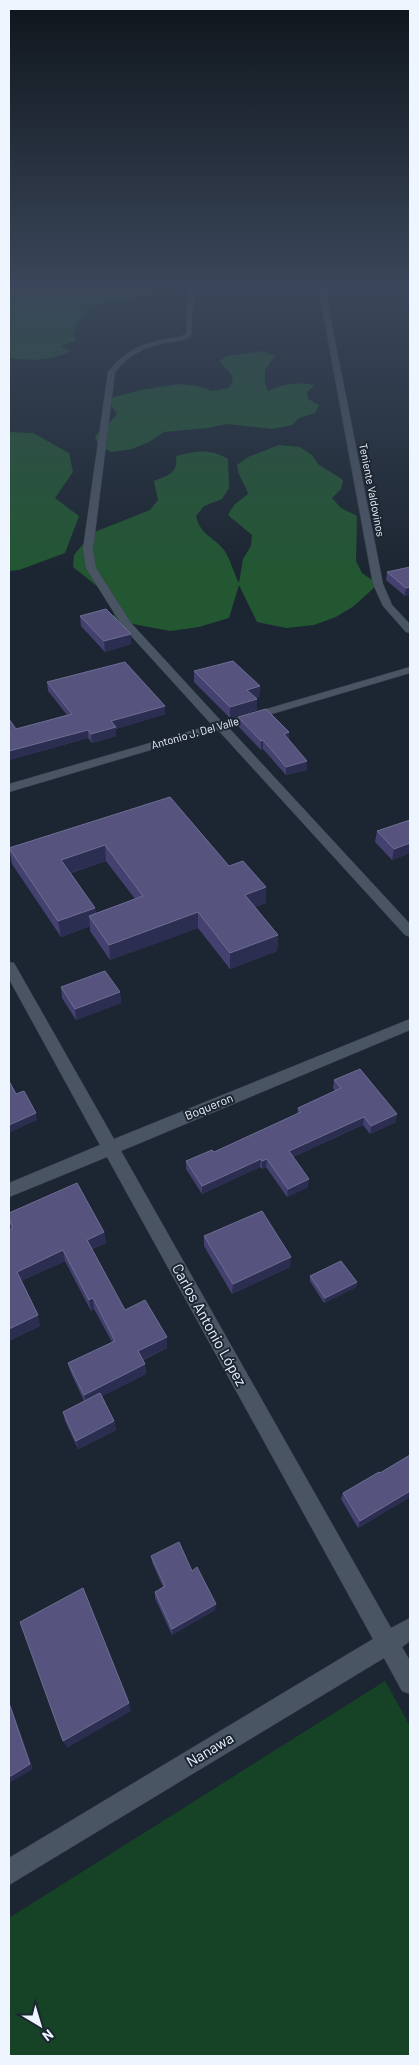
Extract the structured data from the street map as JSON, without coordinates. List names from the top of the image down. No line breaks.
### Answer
{"streets":{"street":["Teniente Valdovinos","Antonio J. Del Valle","Boqueron","Carlos Antonio López","Nanawa"]},"crossings":[["Boqueron","Carlos Antonio López"],["Carlos Antonio López","Nanawa"]],"north":"bottom right"}
